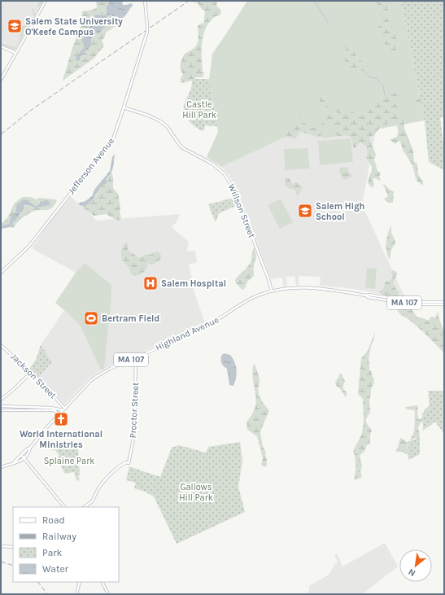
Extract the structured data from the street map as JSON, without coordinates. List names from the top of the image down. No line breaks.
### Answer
{"streets":{"main road":["Jefferson Avenue","Willson Street","MA 107","Highland Avenue","Jackson Street","Proctor Street"]},"crossings":[["Jefferson Avenue","Willson Street"],["Willson Street","Highland Avenue"],["MA 107","Highland Avenue"],["Highland Avenue","Jackson Street"],["Highland Avenue","Proctor Street"]],"parks":["Castle Hill Park","Splaine Park","Gallows Hill Park"],"places":{"school or university":["Salem State University O'Keefe Campus","Salem High School"],"hospital":["Salem Hospital"],"sports":["Bertram Field"],"church":["World International Ministries"]},"legend":["Road","Railway","Park","Water"],"north":"bottom left"}
